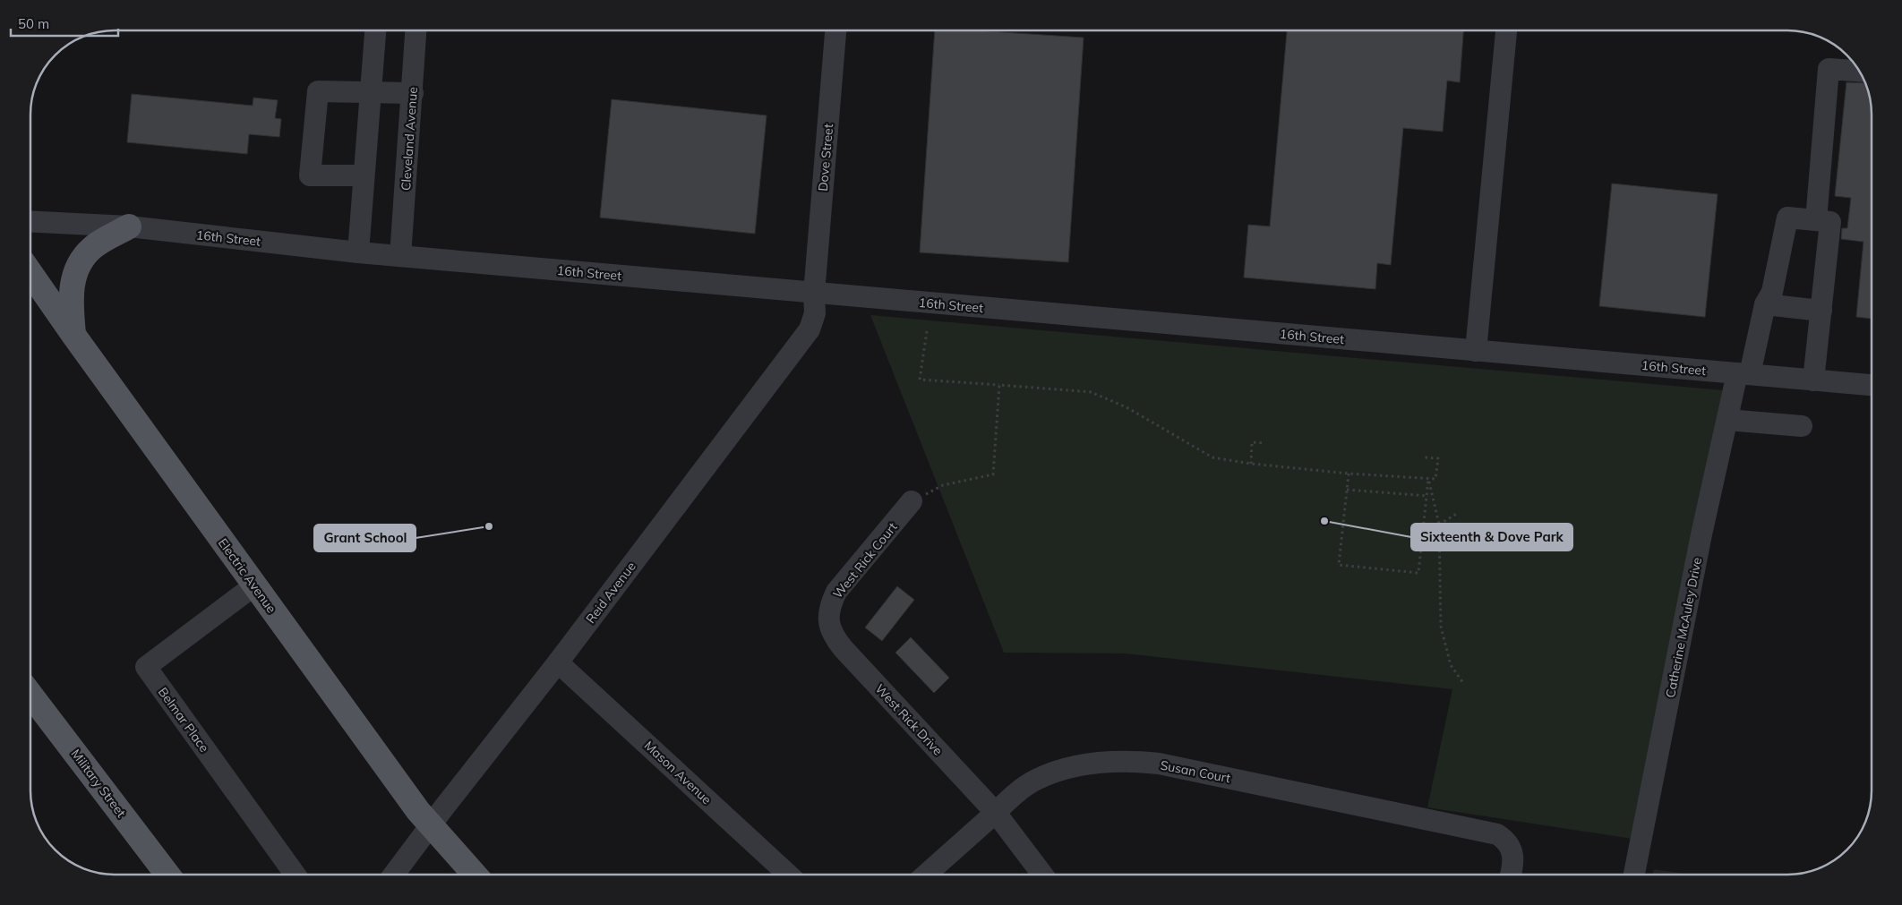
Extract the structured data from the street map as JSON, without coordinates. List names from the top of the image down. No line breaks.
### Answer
{"streets":{"main road":["Electric Avenue","Military Street"],"street":["Cleveland Avenue","Dove Street","16th Street","West Rick Court","Reid Avenue","Catherine McAuley Drive","Belmar Place","West Rick Drive","Susan Court","Mason Avenue"]},"crossings":[["Cleveland Avenue","16th Street"],["Dove Street","16th Street"],["Dove Street","Reid Avenue"],["16th Street","Reid Avenue"],["16th Street","Catherine McAuley Drive"],["West Rick Court","West Rick Drive"],["Electric Avenue","Reid Avenue"],["Electric Avenue","Belmar Place"],["Reid Avenue","Mason Avenue"],["West Rick Drive","Susan Court"]],"places":["Sixteenth & Dove Park","Grant School"],"scale_bar":"50 m"}
